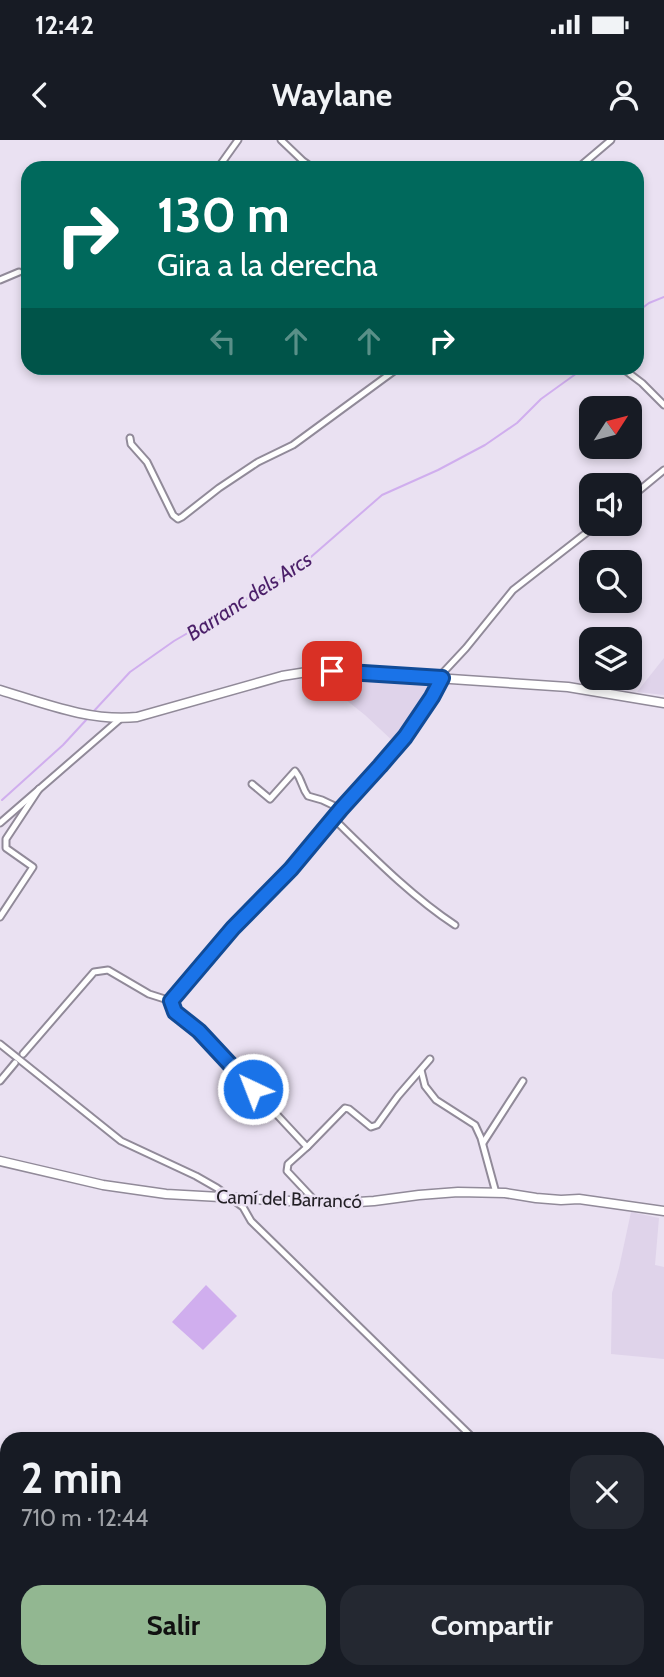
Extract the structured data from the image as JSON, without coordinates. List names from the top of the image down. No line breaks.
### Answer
{"streets":{"street":["Camí del Barrancó"]},"water":["Barranc dels Arcs"],"north":"top right","page":{"status":"12:42","header":"Waylane","turn":["130 m","Gira a la derecha"],"heading":["2 min","710 m · 12:44"],"buttons":["Salir","Compartir"]}}
